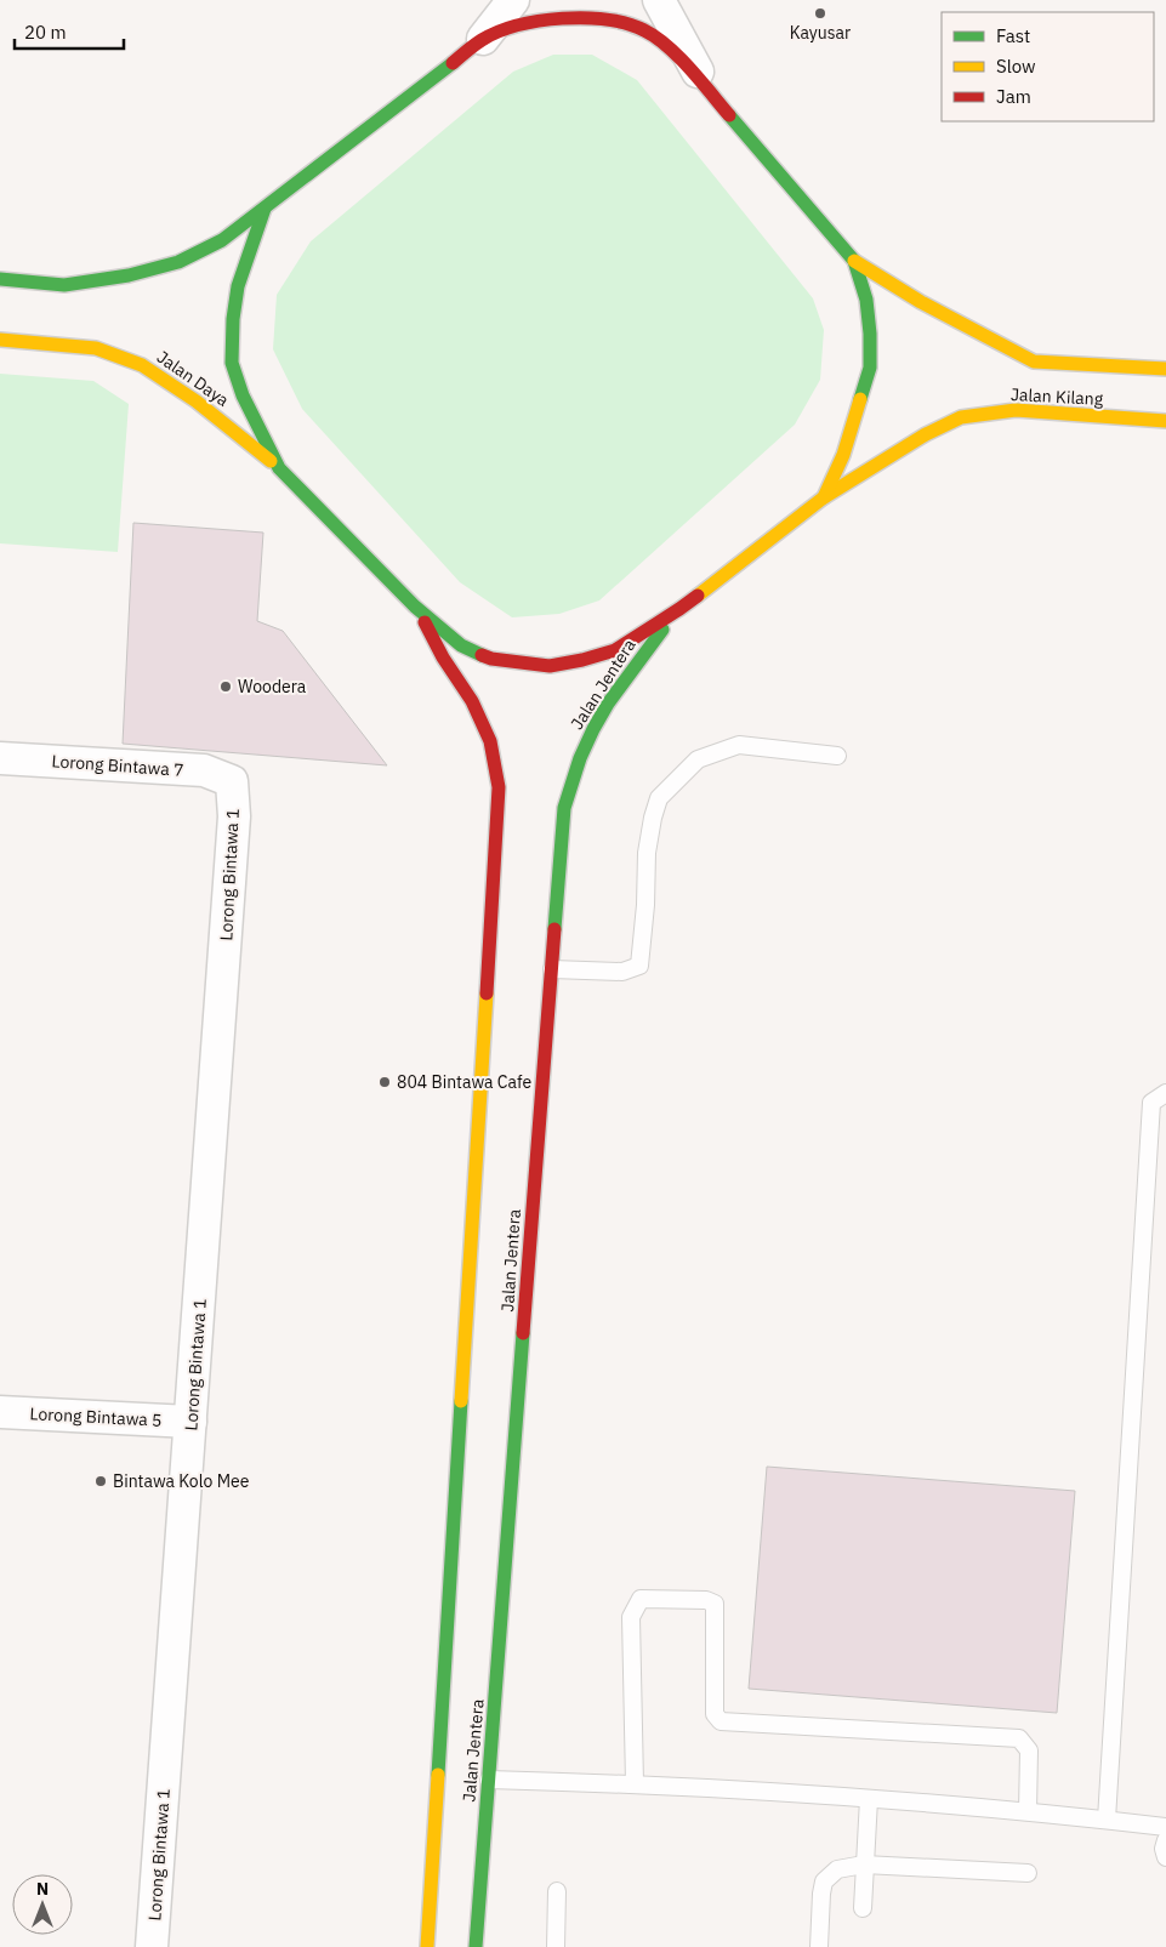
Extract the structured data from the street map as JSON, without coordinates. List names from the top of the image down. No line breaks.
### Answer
{"streets":{"street":["Jalan Daya","Jalan Kilang","Jalan Jentera","Lorong Bintawa 7","Lorong Bintawa 1","Lorong Bintawa 5"]},"crossings":[["Jalan Kilang","Jalan Jentera"],["Lorong Bintawa 7","Lorong Bintawa 1"],["Lorong Bintawa 1","Lorong Bintawa 5"]],"places":["Kayusar","Woodera","804 Bintawa Cafe","Bintawa Kolo Mee"],"legend":["Fast","Slow","Jam"],"scale_bar":"20 m","north":"top"}
